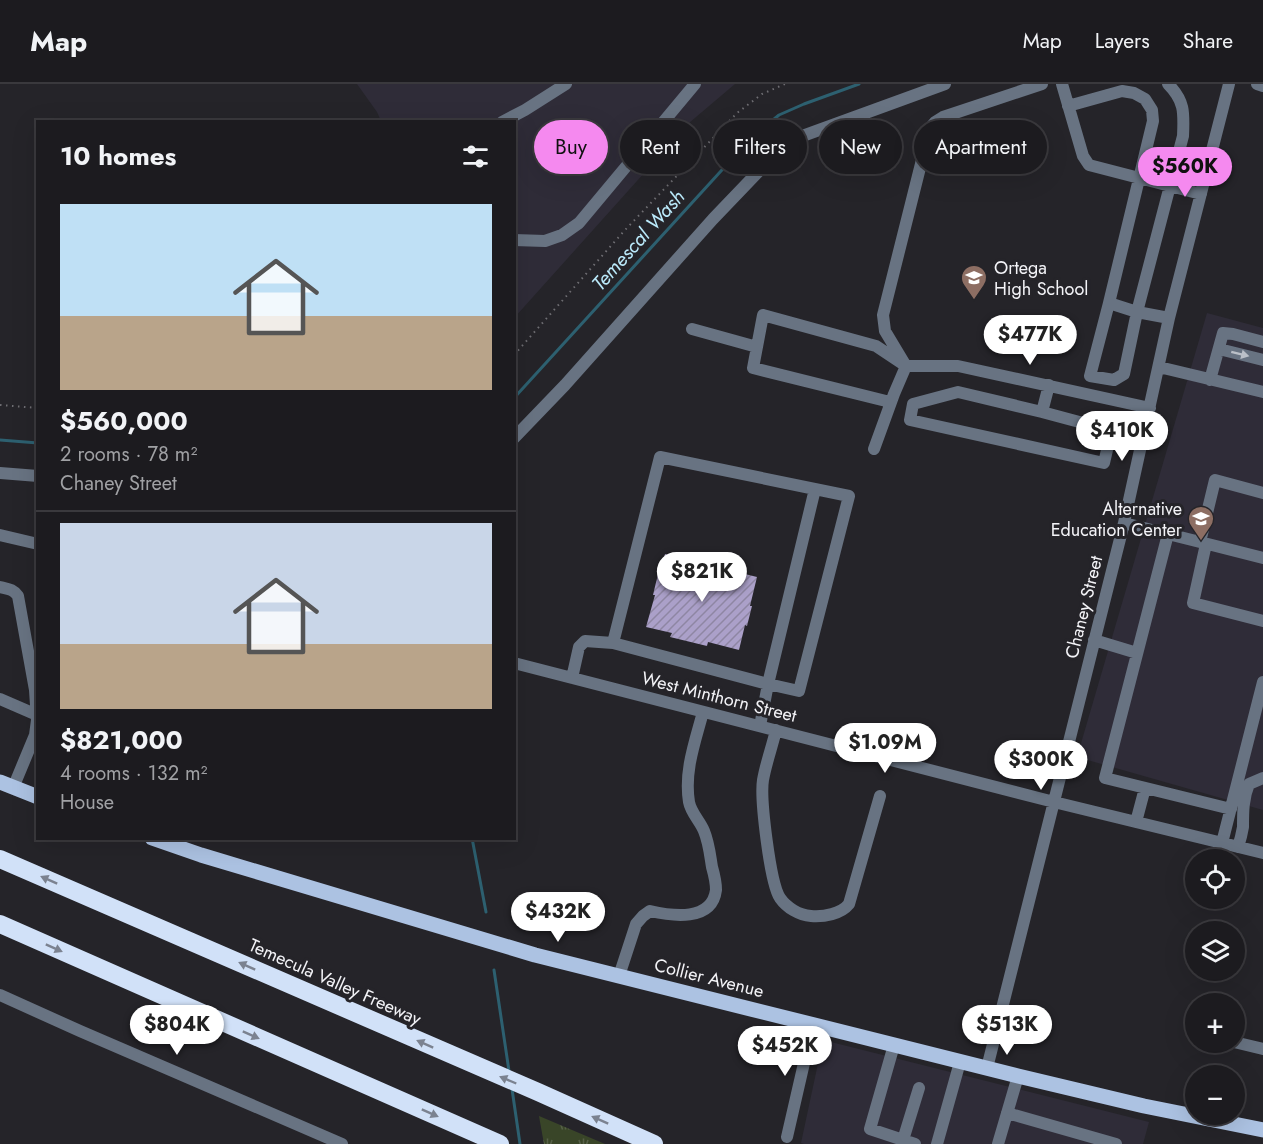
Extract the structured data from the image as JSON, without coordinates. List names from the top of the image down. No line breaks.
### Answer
{"streets":{"highway":["Temecula Valley Freeway"],"main road":["Collier Avenue"],"street":["Chaney Street","West Minthorn Street"]},"crossings":[["Chaney Street","West Minthorn Street"],["Chaney Street","Collier Avenue"]],"water":["Temescal Wash"],"places":{"school or university":["Ortega High School","Alternative Education Center"]},"page":{"header":"Map","nav":["Map","Layers","Share"],"chip":["Buy","Rent","Filters","New","Apartment"],"heading":"10 homes","price":["$560K","$477K","$410K","$821K","$1.09M","$300K","$432K","$804K","$513K","$452K"],"list":[{"name":"$560,000","note":"2 rooms · 78 m² · Chaney Street"},{"name":"$821,000","note":"4 rooms · 132 m² · House"}],"map_buttons":["+","−"]}}
